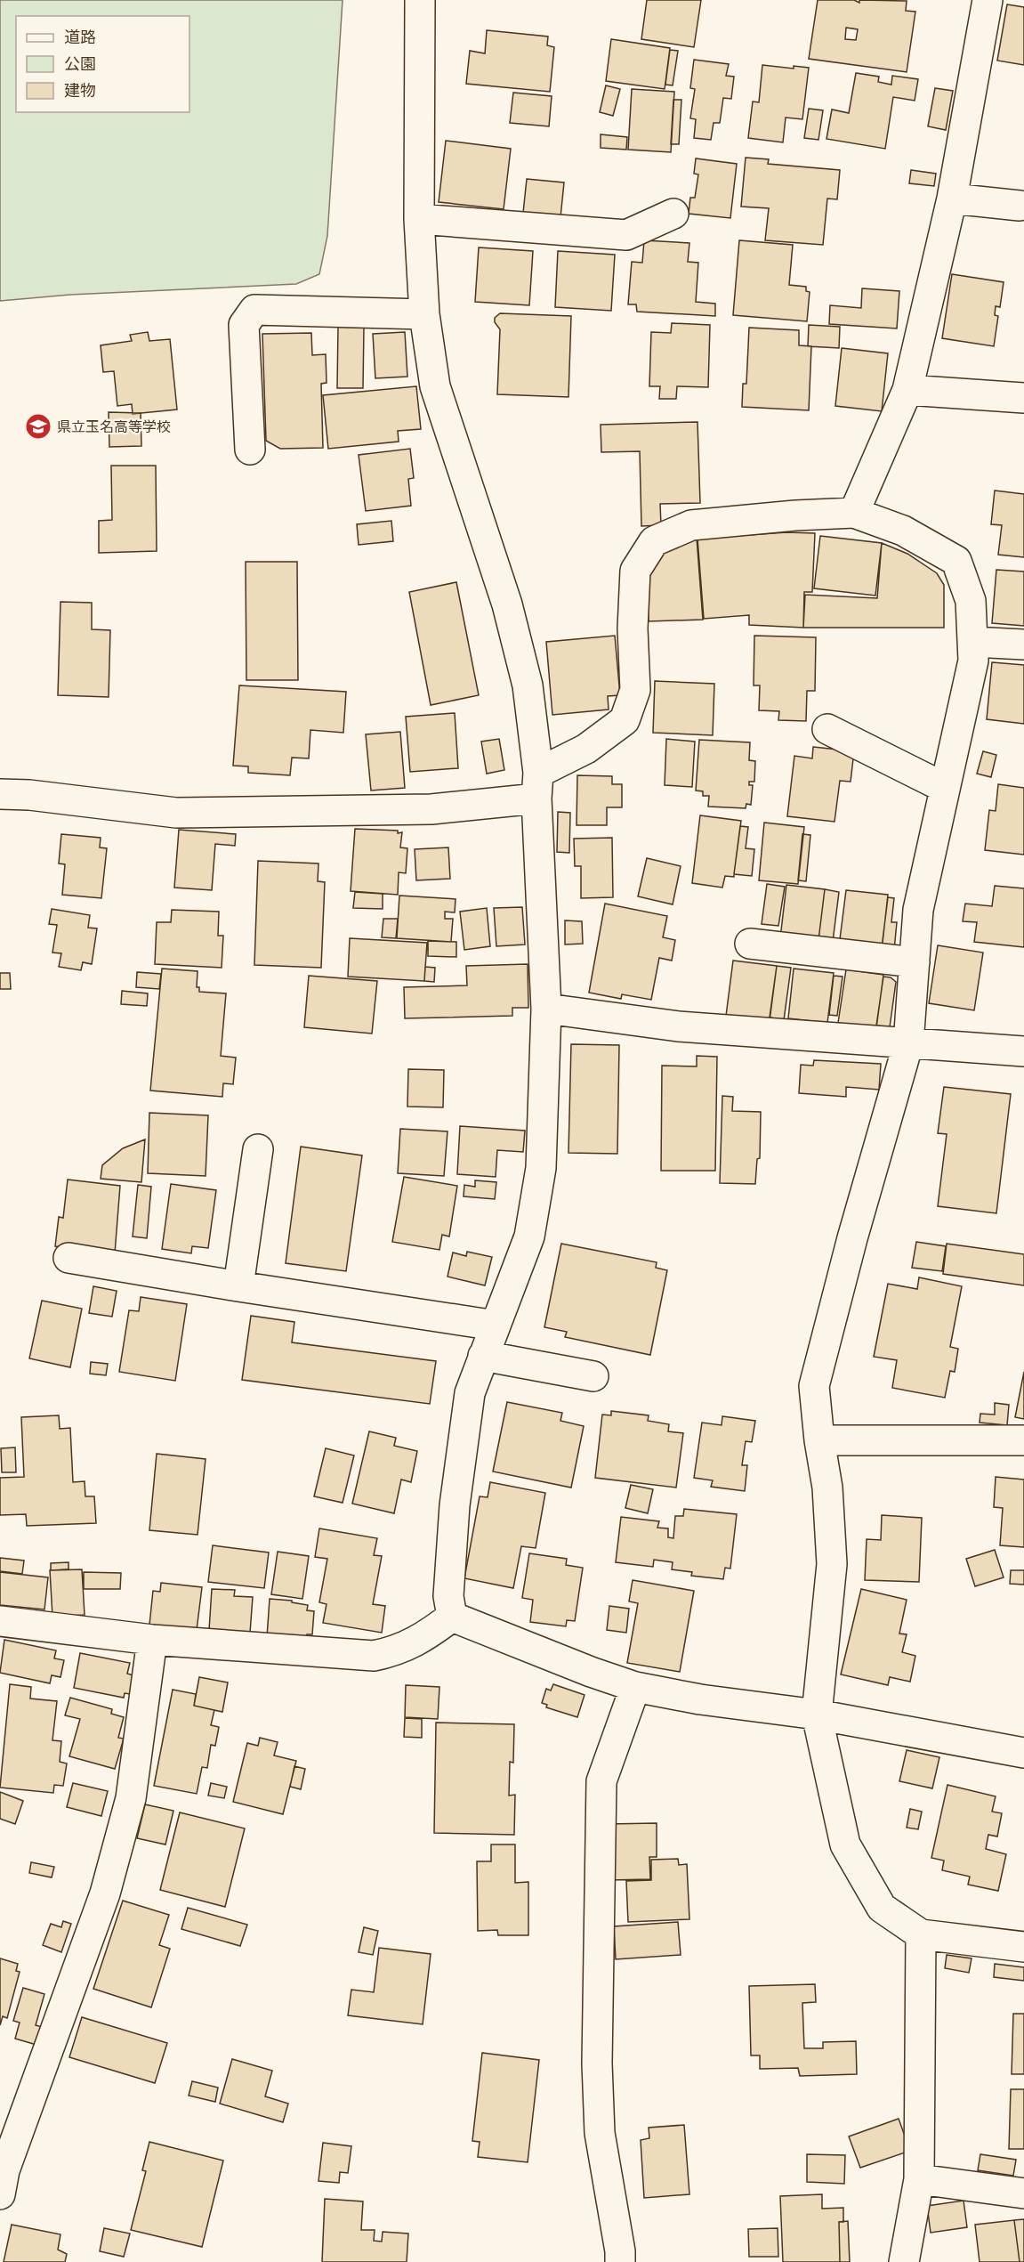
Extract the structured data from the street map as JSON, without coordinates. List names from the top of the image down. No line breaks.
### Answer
{"places":{"school or university":["県立玉名高等学校"]},"legend":["道路","公園","建物"]}
